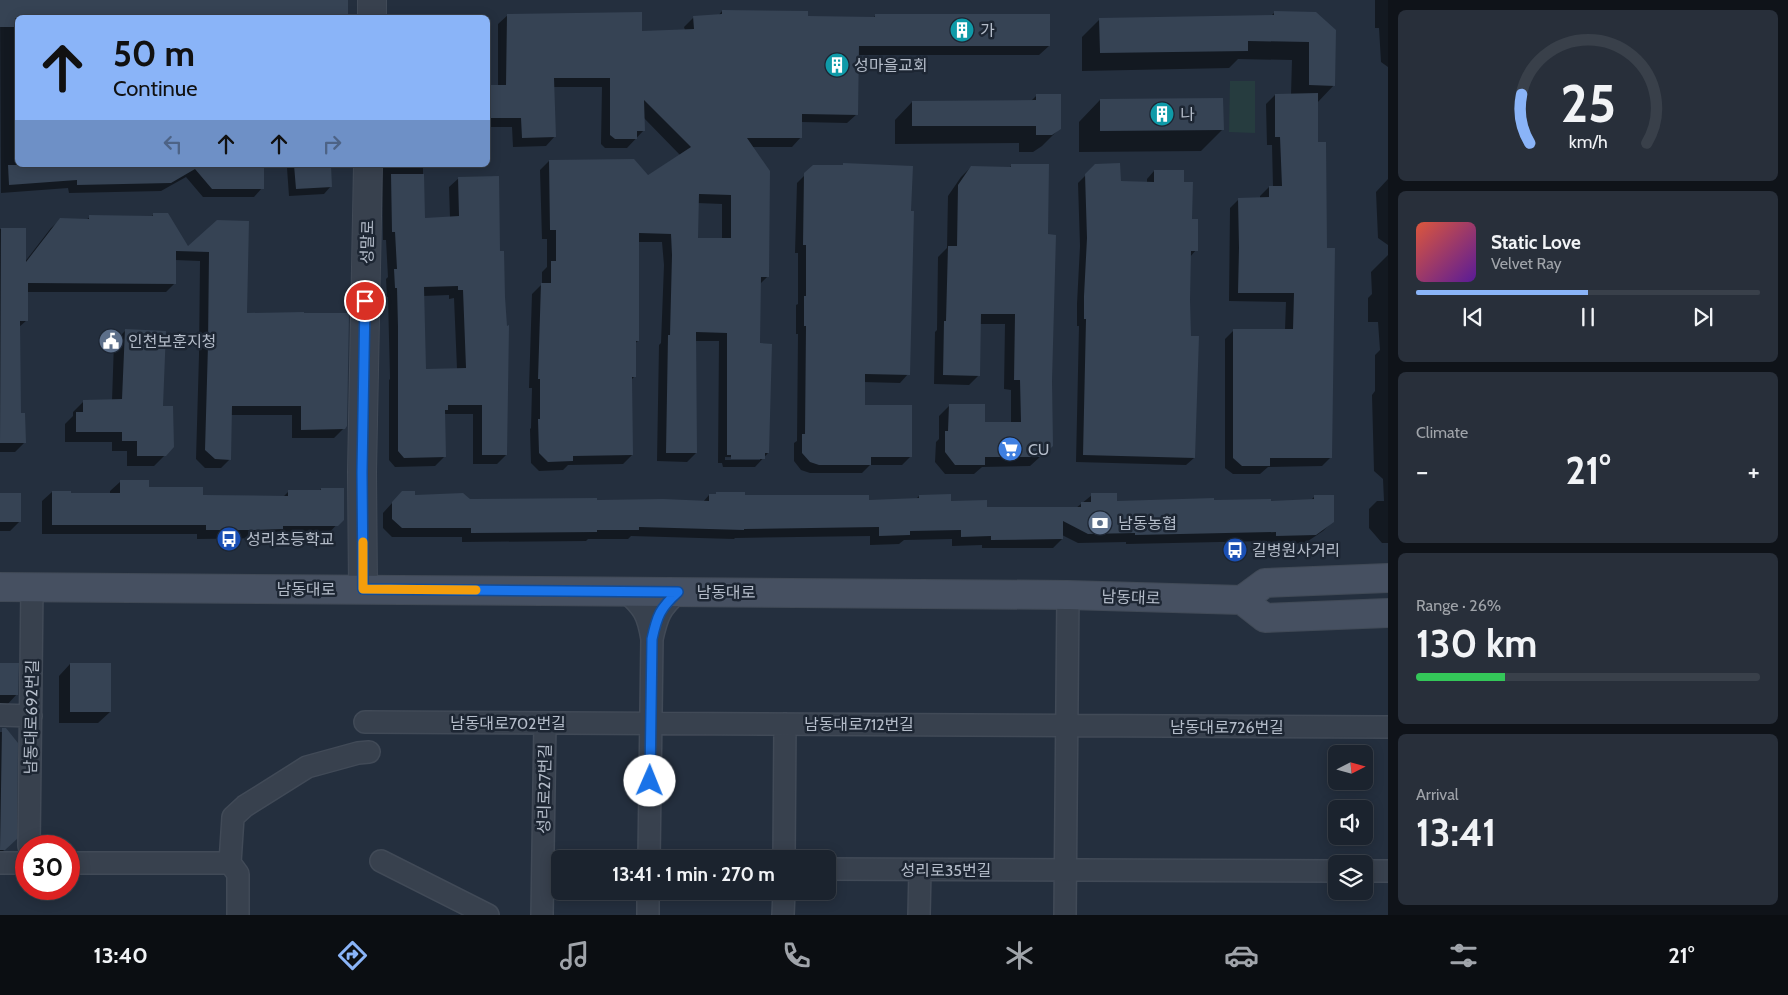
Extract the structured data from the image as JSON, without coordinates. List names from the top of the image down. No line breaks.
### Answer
{"streets":{"main road":["남동대로"],"street":["성말로","남동대로692번길","남동대로702번길","남동대로712번길","남동대로726번길","성리로27번길","성리로35번길"]},"crossings":[["성말로","남동대로"],["남동대로","남동대로692번길"],["남동대로702번길","남동대로712번길"],["남동대로702번길","성리로27번길"],["남동대로712번길","남동대로726번길"]],"places":{"building":["가","성마을교회","나"],"public building":["인천보훈지청"],"supermarket":["CU"],"bank":["남동농협"],"bus stop":["성리초등학교","길병원사거리"]},"north":"right","page":{"turn":["50 m","Continue"],"song":["Static Love","Velvet Ray"],"tile":["Climate",["Range · 26%","130 km"],["Arrival","13:41"]],"heat":["−","21°","+"],"limit":"30","trip":"13:41 · 1 min · 270 m","tabs":["13:40","21°"],"gauge":["25","km/h"]}}
